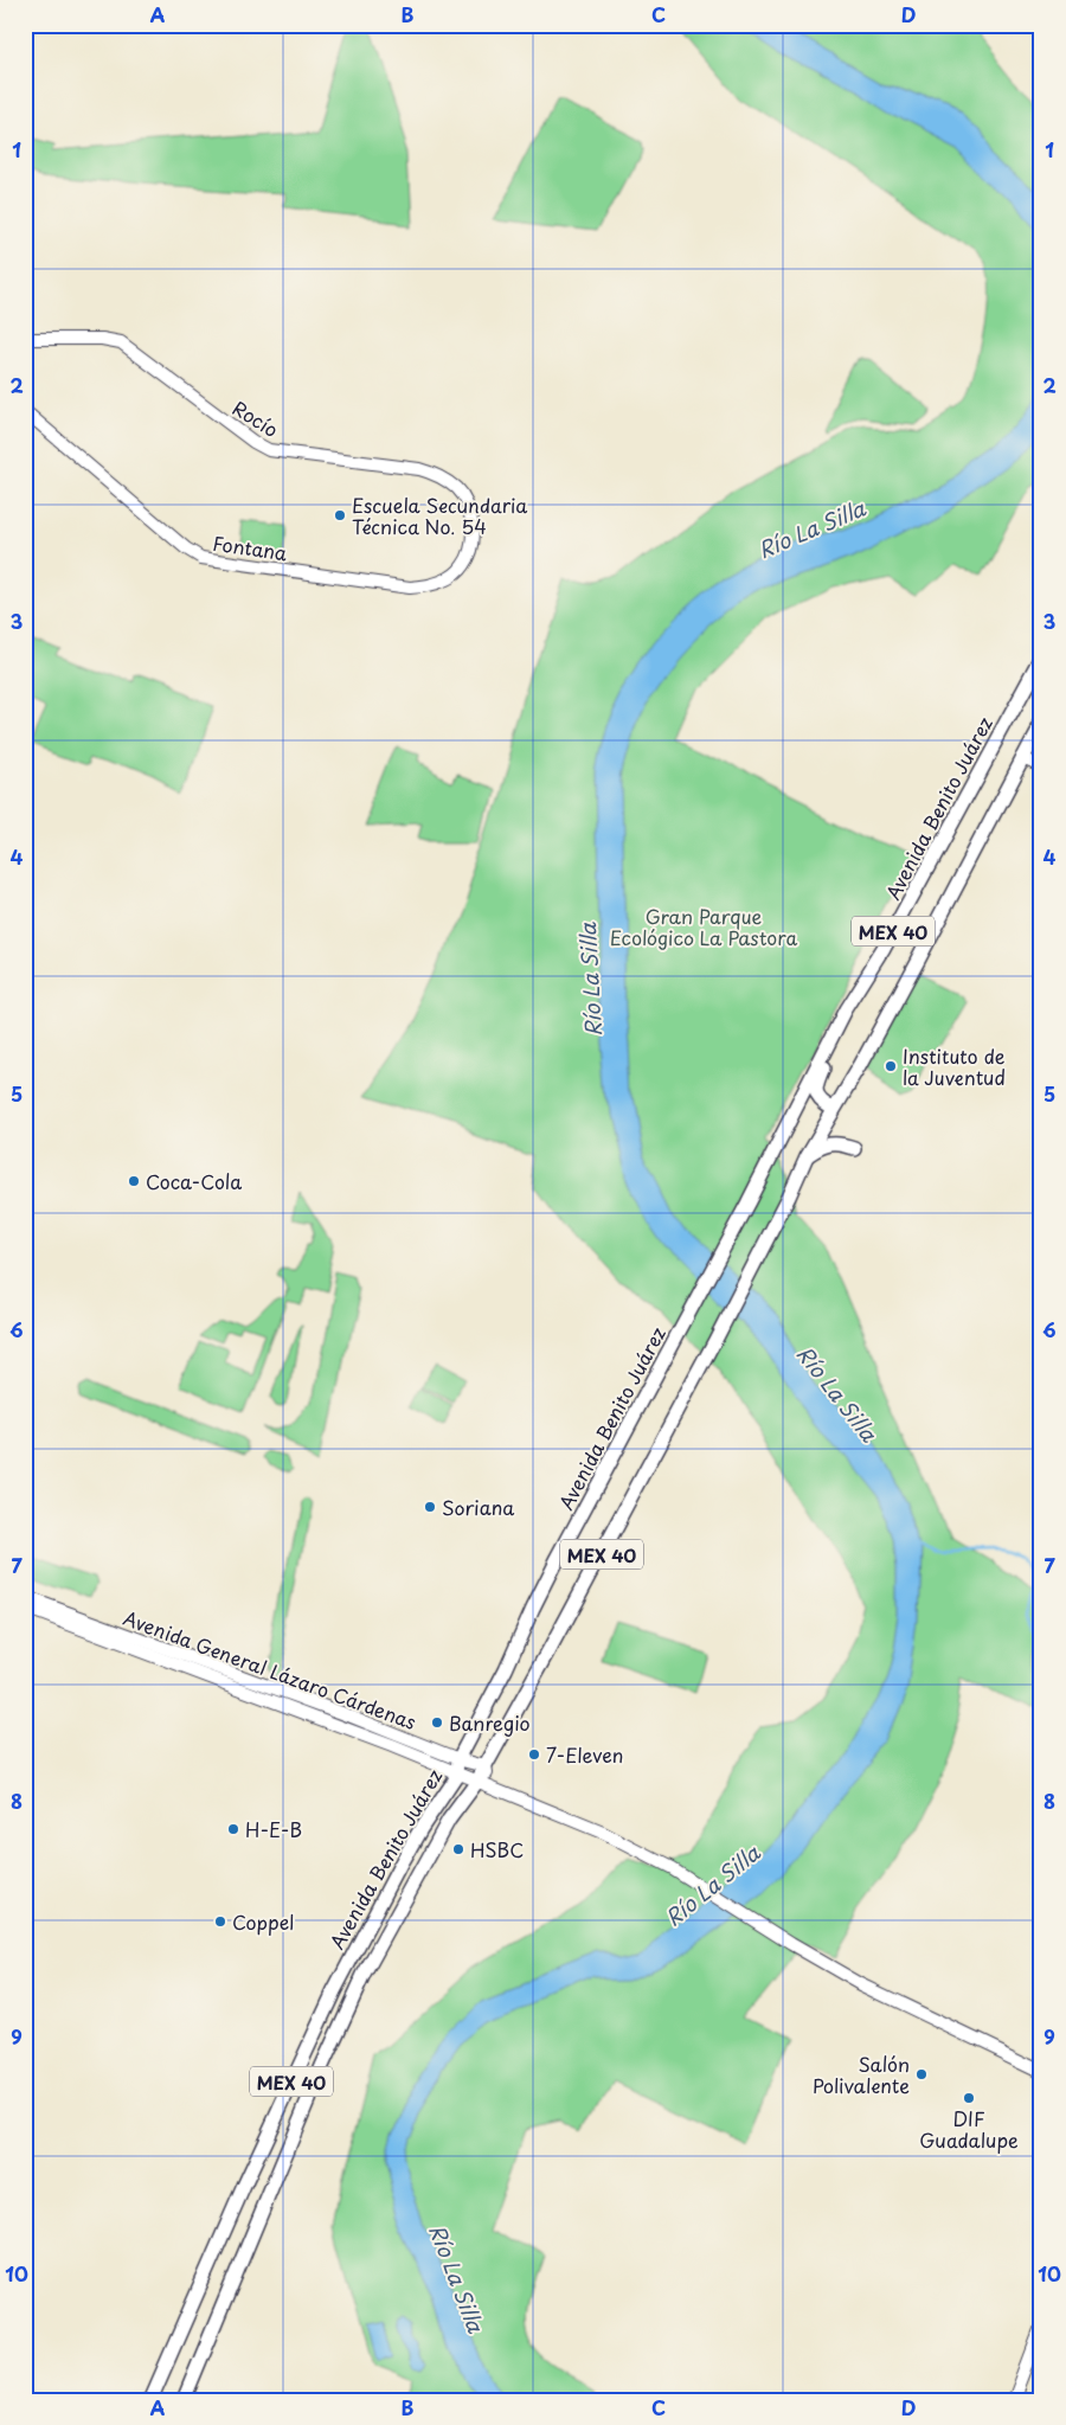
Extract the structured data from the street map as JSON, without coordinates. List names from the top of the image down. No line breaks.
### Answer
{"streets":{"main road":["Avenida Benito Juárez","MEX 40"],"street":["Rocío","Fontana","Avenida General Lázaro Cárdenas"]},"crossings":[["Rocío","Fontana"],["Avenida Benito Juárez","Avenida General Lázaro Cárdenas"]],"water":["Río La Silla"],"parks":["Gran Parque Ecológico La Pastora"],"places":["Escuela Secundaria Técnica No. 54","Instituto de la Juventud","Coca-Cola","Soriana","Banregio","7-Eleven","H-E-B","HSBC","Coppel","Salón Polivalente","DIF Guadalupe"],"grid":{"columns":["A","B","C","D"],"rows":["1","2","3","4","5","6","7","8","9","10"]}}
